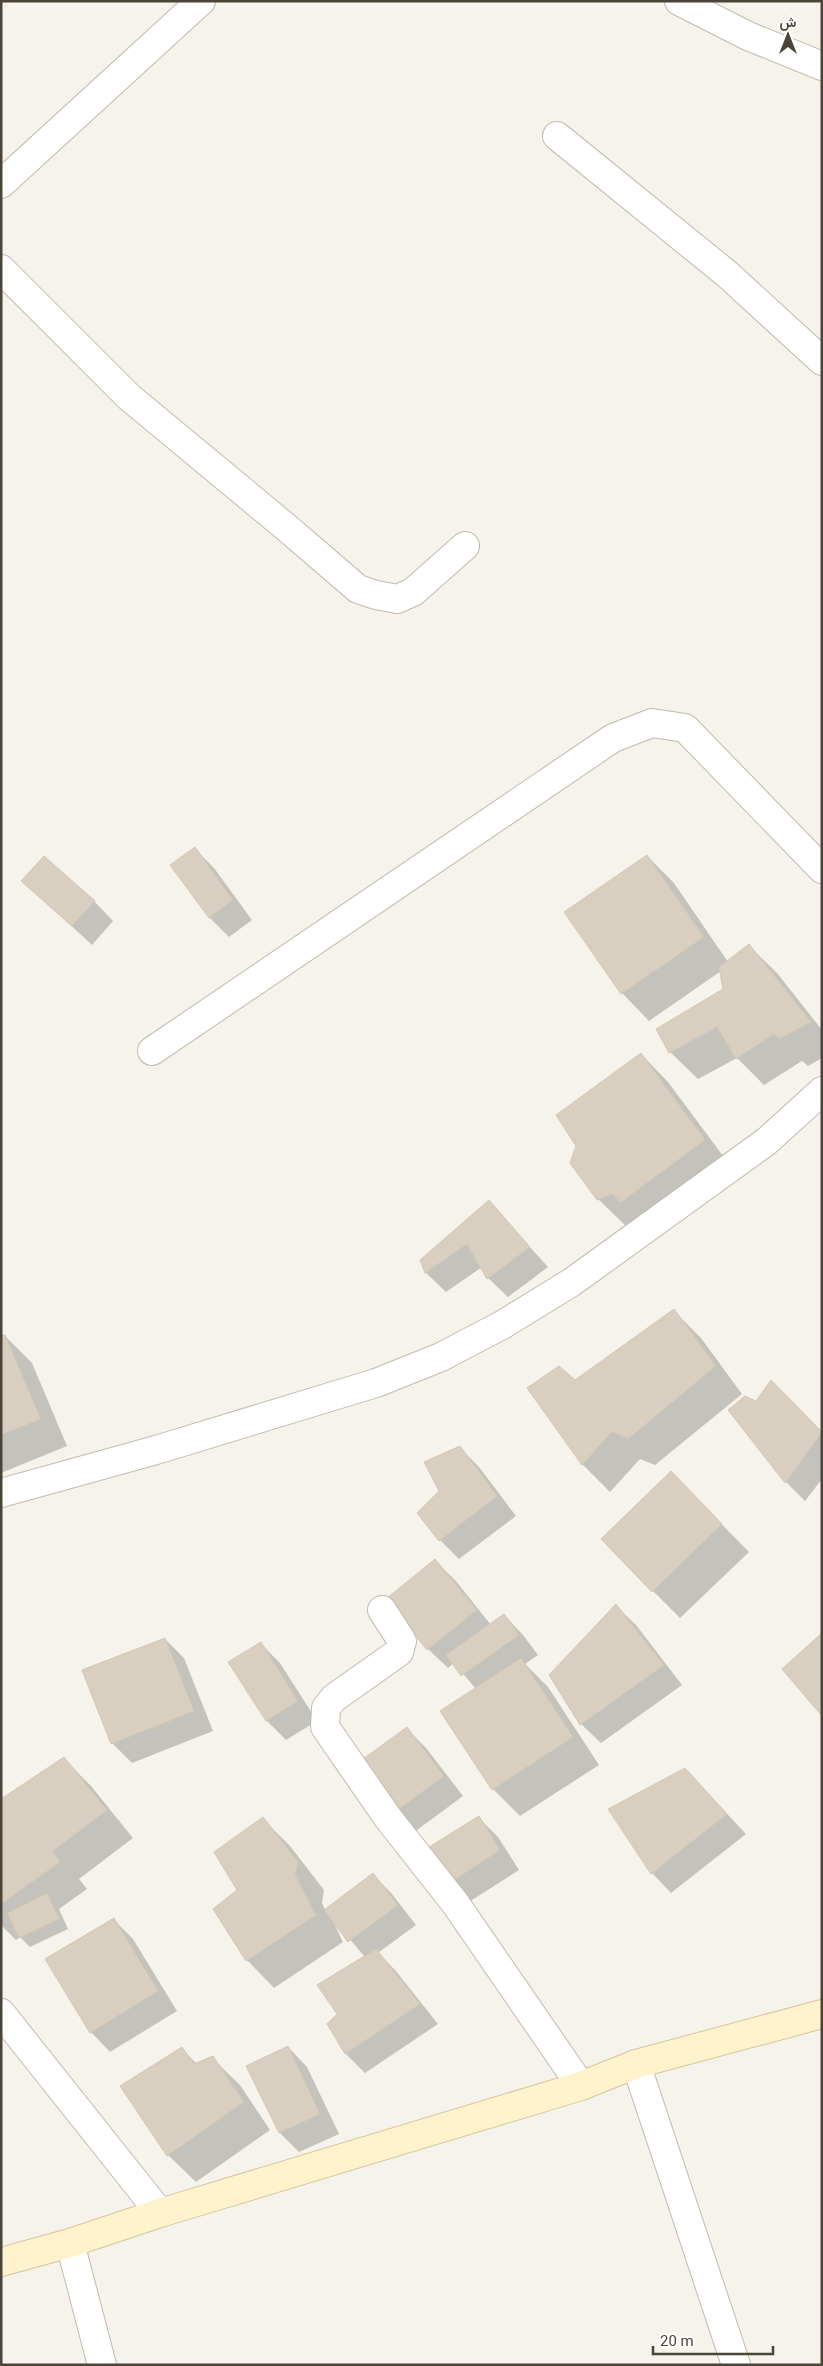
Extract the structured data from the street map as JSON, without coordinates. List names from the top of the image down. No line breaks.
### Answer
{"scale_bar":"20 m","north":"top"}
